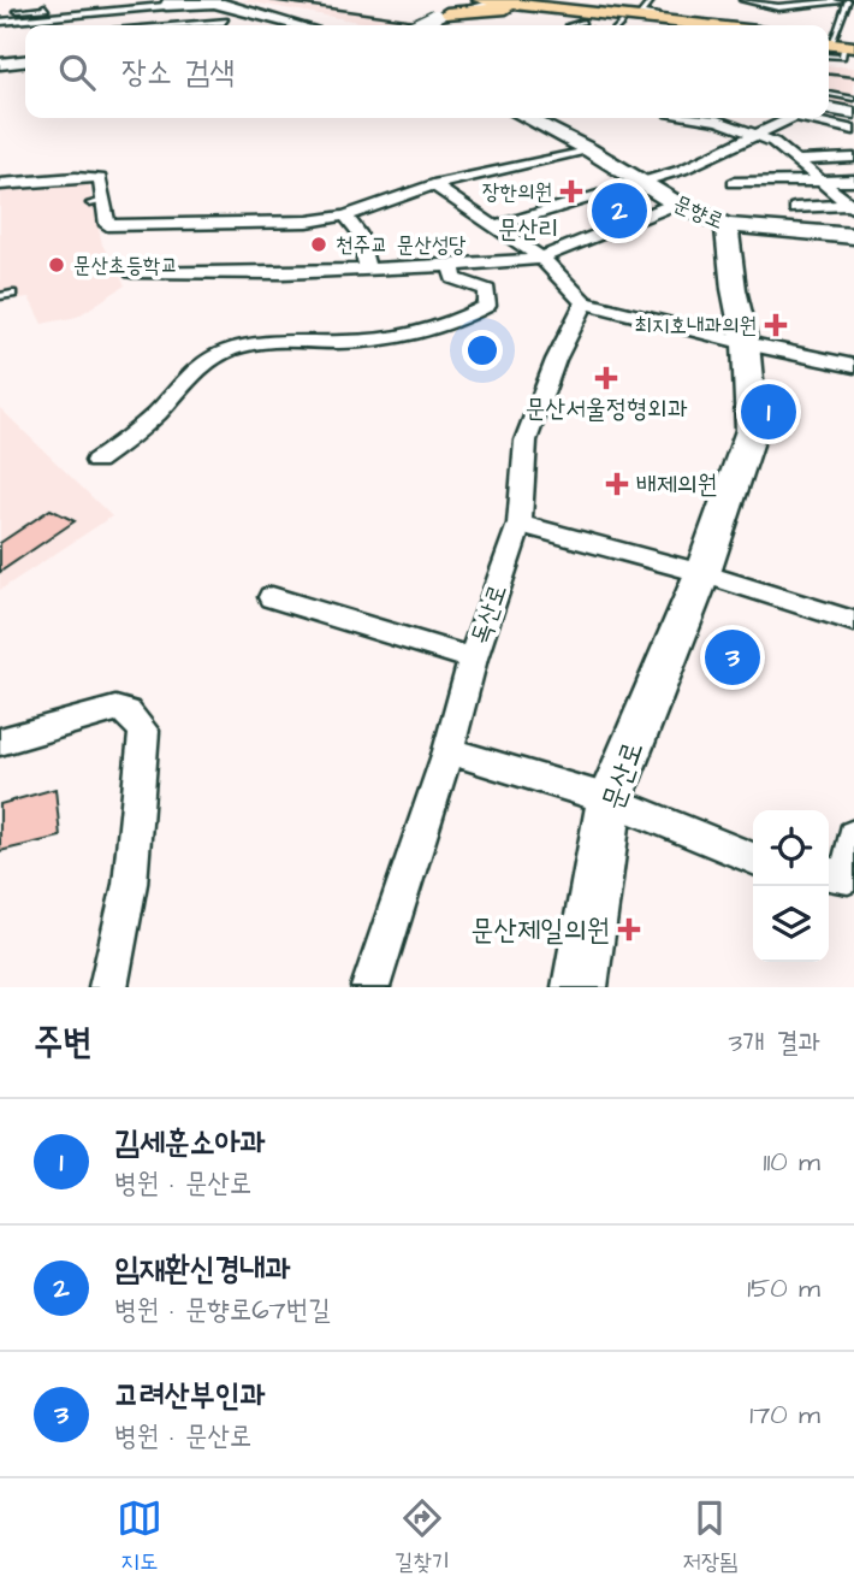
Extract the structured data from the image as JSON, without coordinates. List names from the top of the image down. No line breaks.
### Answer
{"streets":{"main road":["문향로","문산로"],"street":["독산로"]},"crossings":[["문향로","문산로"]],"districts":["문산리"],"places":{"health":["장한의원","최지호내과의원","문산서울정형외과","배제의원","문산제일의원"],"other":["천주교 문산성당","문산초등학교"]},"page":{"search":"장소 검색","pins":["2","1","3"],"heading":["주변","3개 결과"],"list":[{"mark":"1","name":"김세훈소아과","note":"병원 · 문산로","value":"110 m"},{"mark":"2","name":"임재환신경내과","note":"병원 · 문향로67번길","value":"150 m"},{"mark":"3","name":"고려산부인과","note":"병원 · 문산로","value":"170 m"}],"nav":["지도","길찾기","저장됨"]}}
